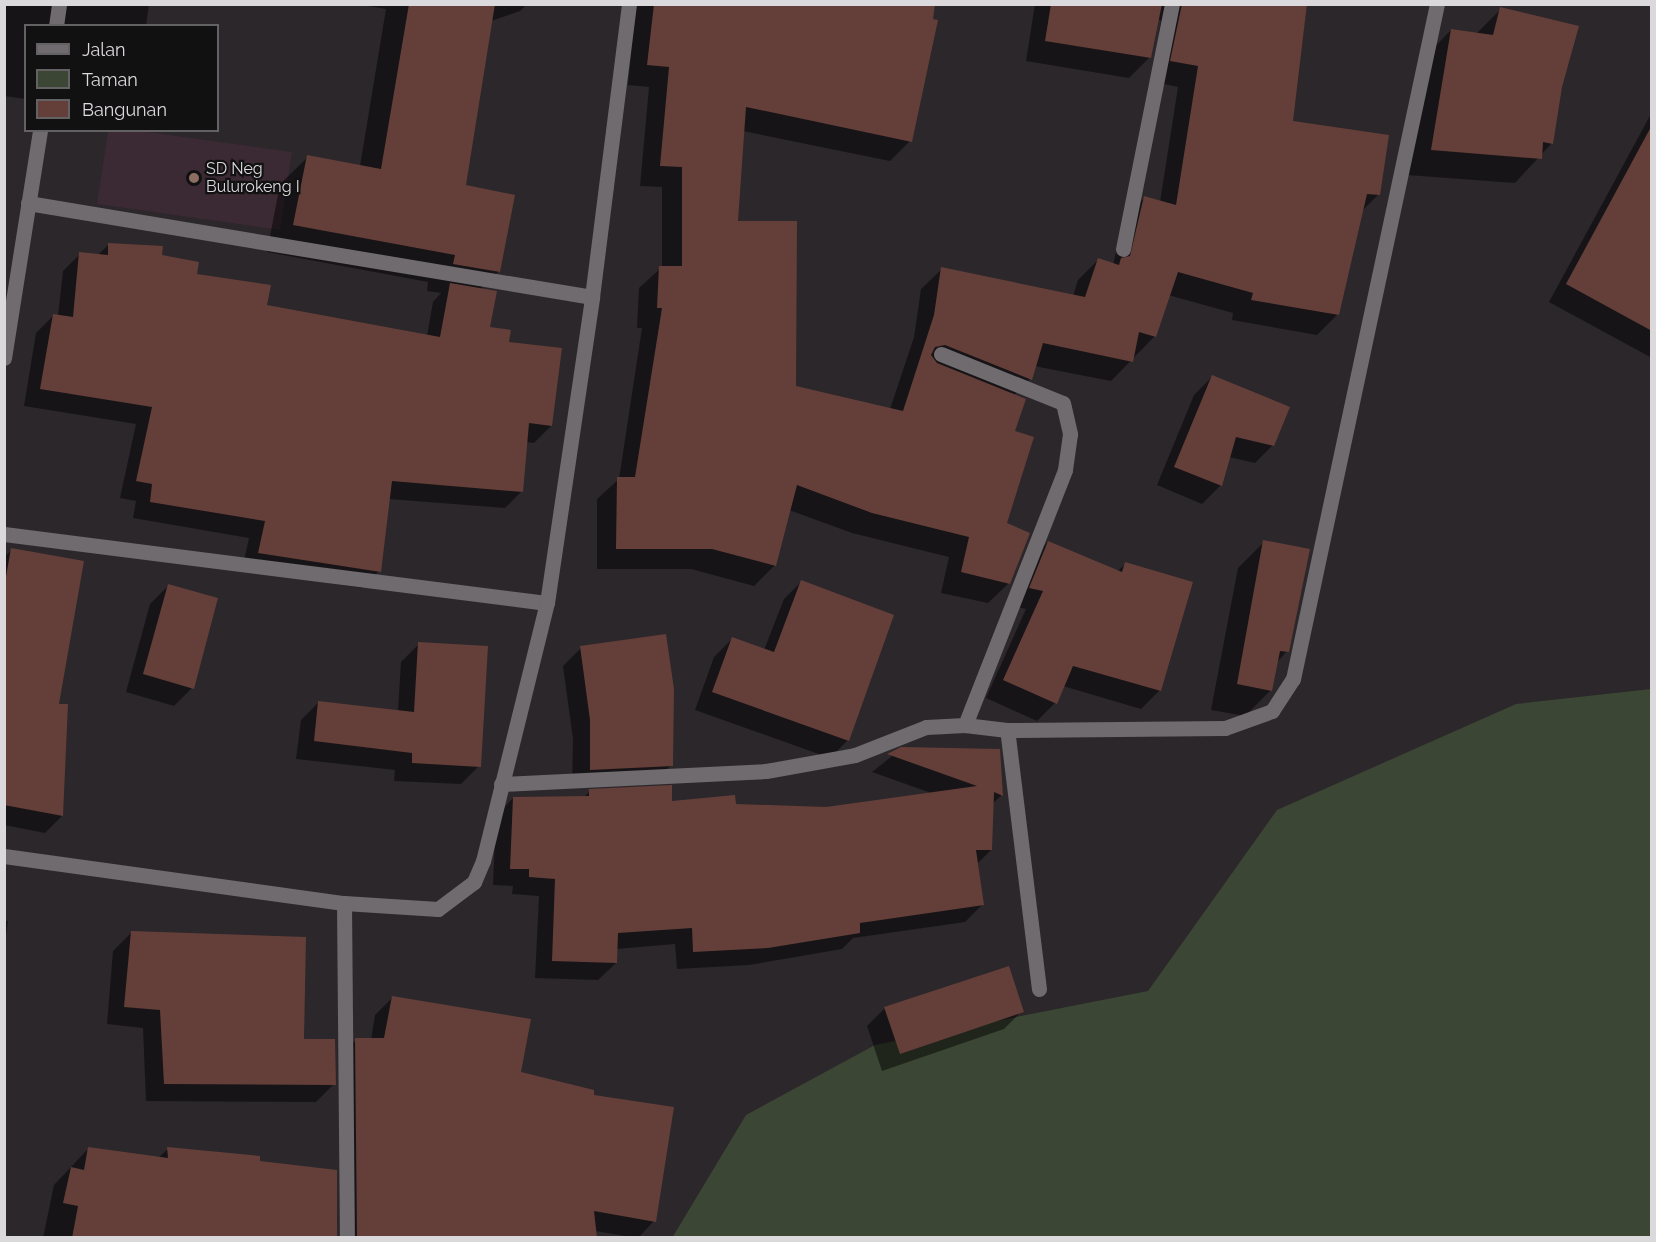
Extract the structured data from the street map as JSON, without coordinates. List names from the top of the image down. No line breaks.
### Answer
{"places":["SD Neg Bulurokeng I"],"legend":["Jalan","Taman","Bangunan"]}
